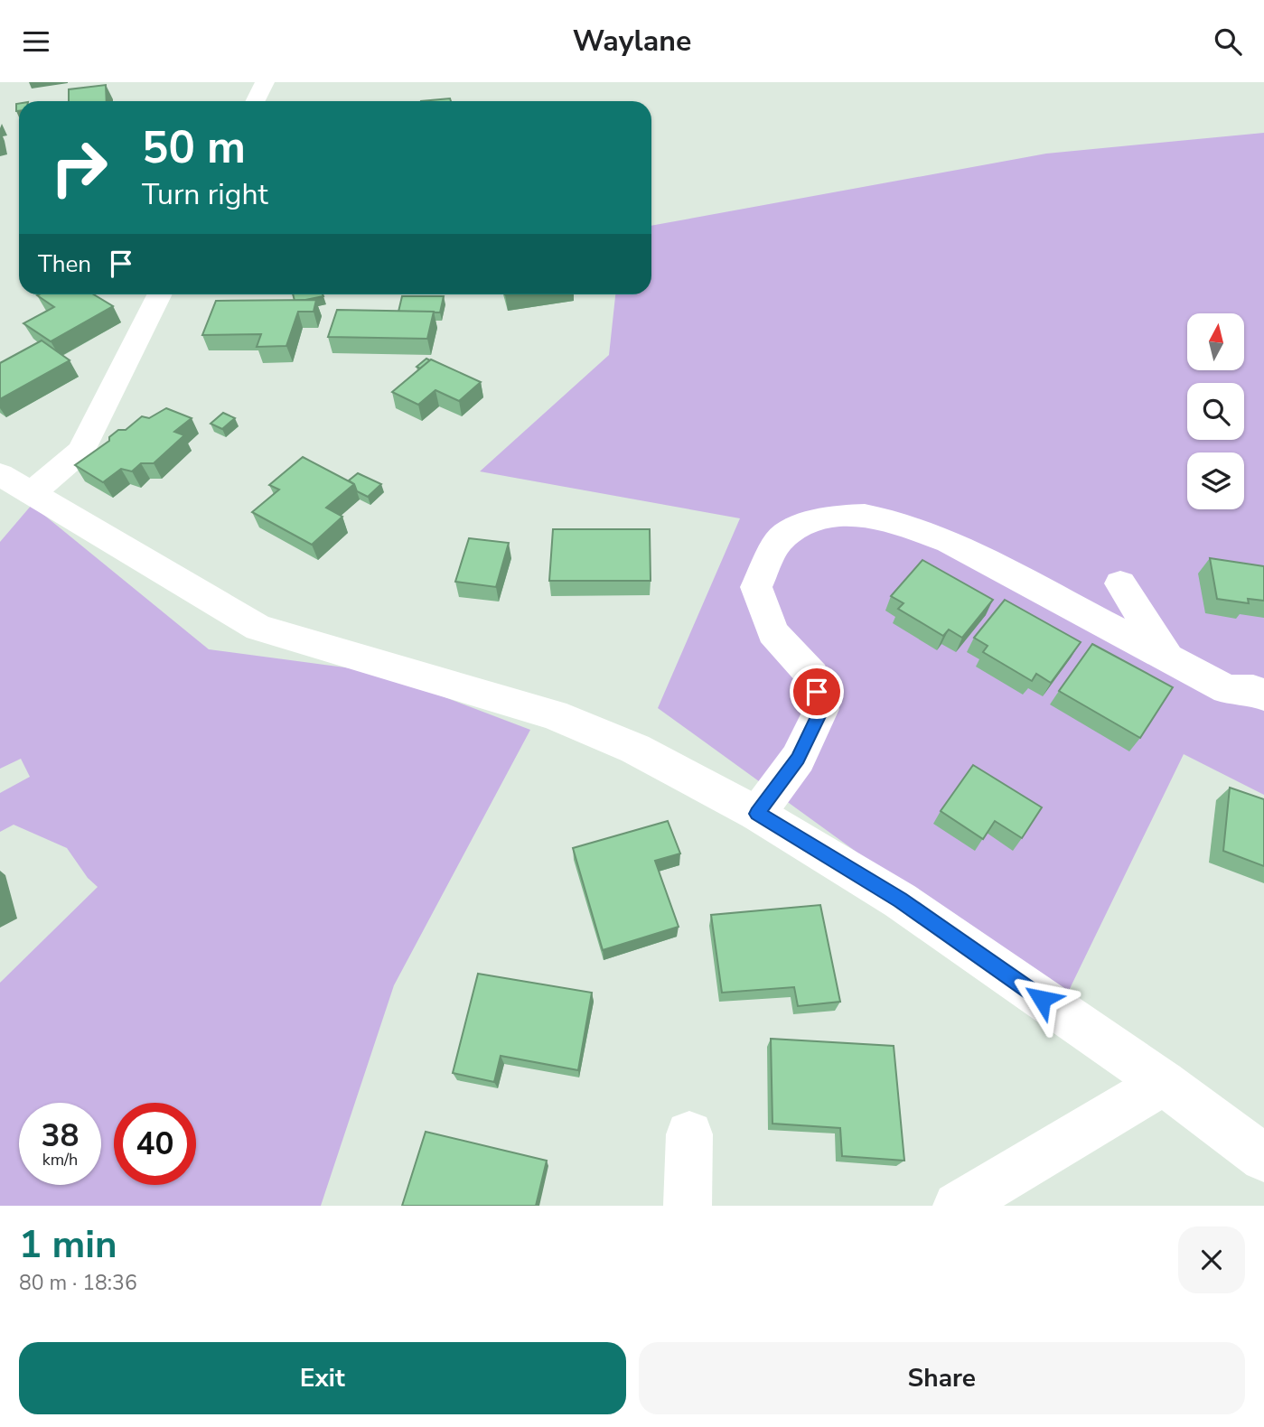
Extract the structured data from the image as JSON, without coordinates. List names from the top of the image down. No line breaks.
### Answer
{"north":"top","page":{"header":"Waylane","turn":["50 m","Turn right"],"then":"Then","speed":"38 km/h","limit":"40","heading":["1 min","80 m · 18:36"],"buttons":["Exit","Share"]}}
